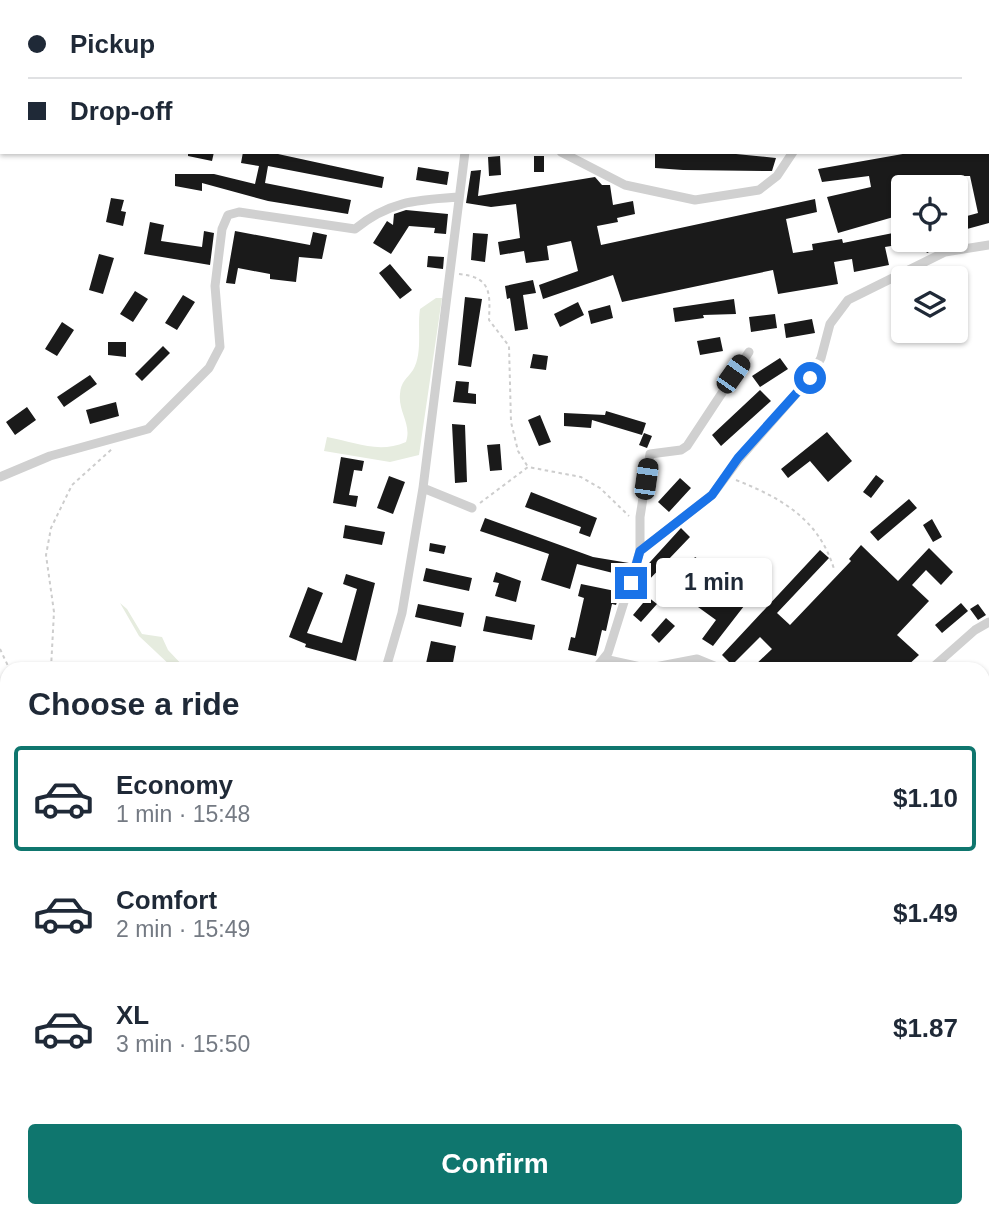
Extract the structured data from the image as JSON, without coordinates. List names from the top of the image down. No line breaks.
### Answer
{"page":{"banner":["Pickup","Drop-off"],"bubble":"1 min","heading":"Choose a ride","list":[{"name":"Economy","note":"1 min · 15:48","value":"$1.10"},{"name":"Comfort","note":"2 min · 15:49","value":"$1.49"},{"name":"XL","note":"3 min · 15:50","value":"$1.87"}],"buttons":"Confirm"}}
